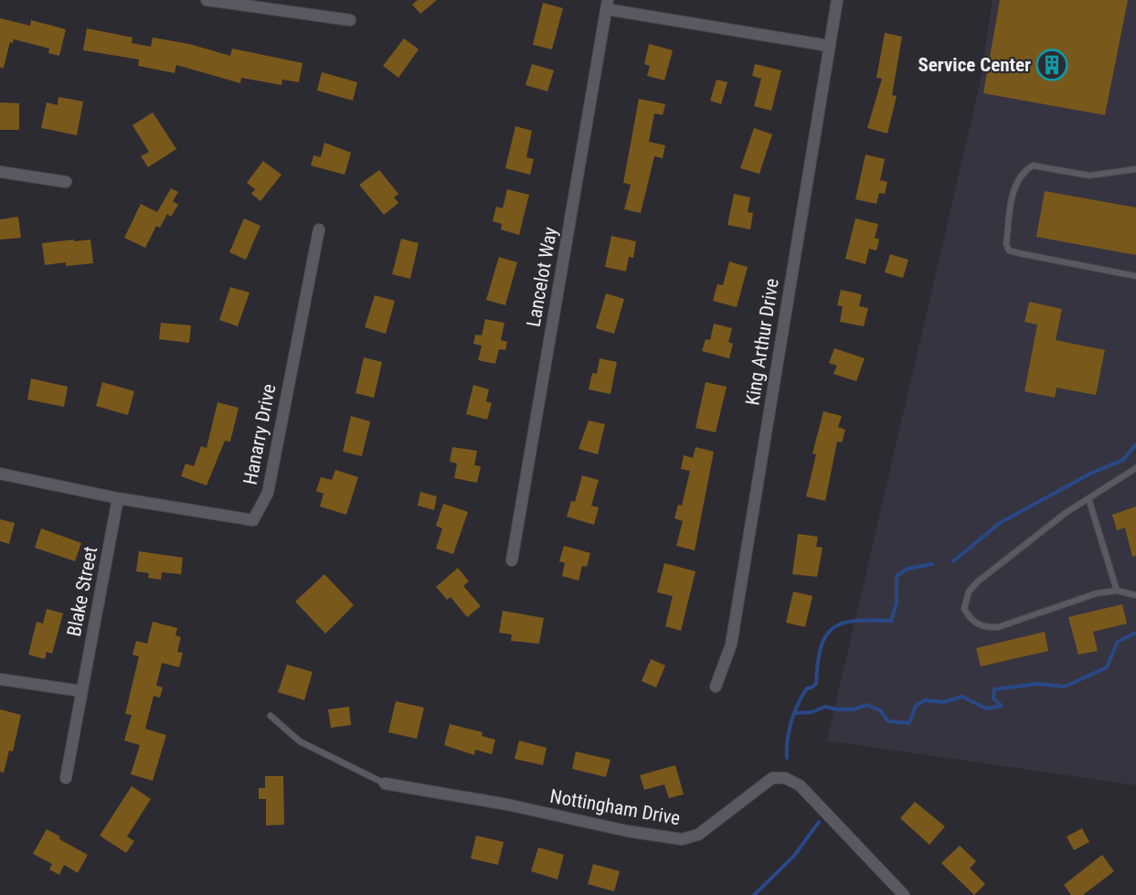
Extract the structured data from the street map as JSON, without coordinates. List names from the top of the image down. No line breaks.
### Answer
{"streets":{"street":["Lancelot Way","King Arthur Drive","Hanarry Drive","Blake Street","Nottingham Drive"]},"crossings":[["Hanarry Drive","Blake Street"]],"places":{"building":["Service Center"]}}
